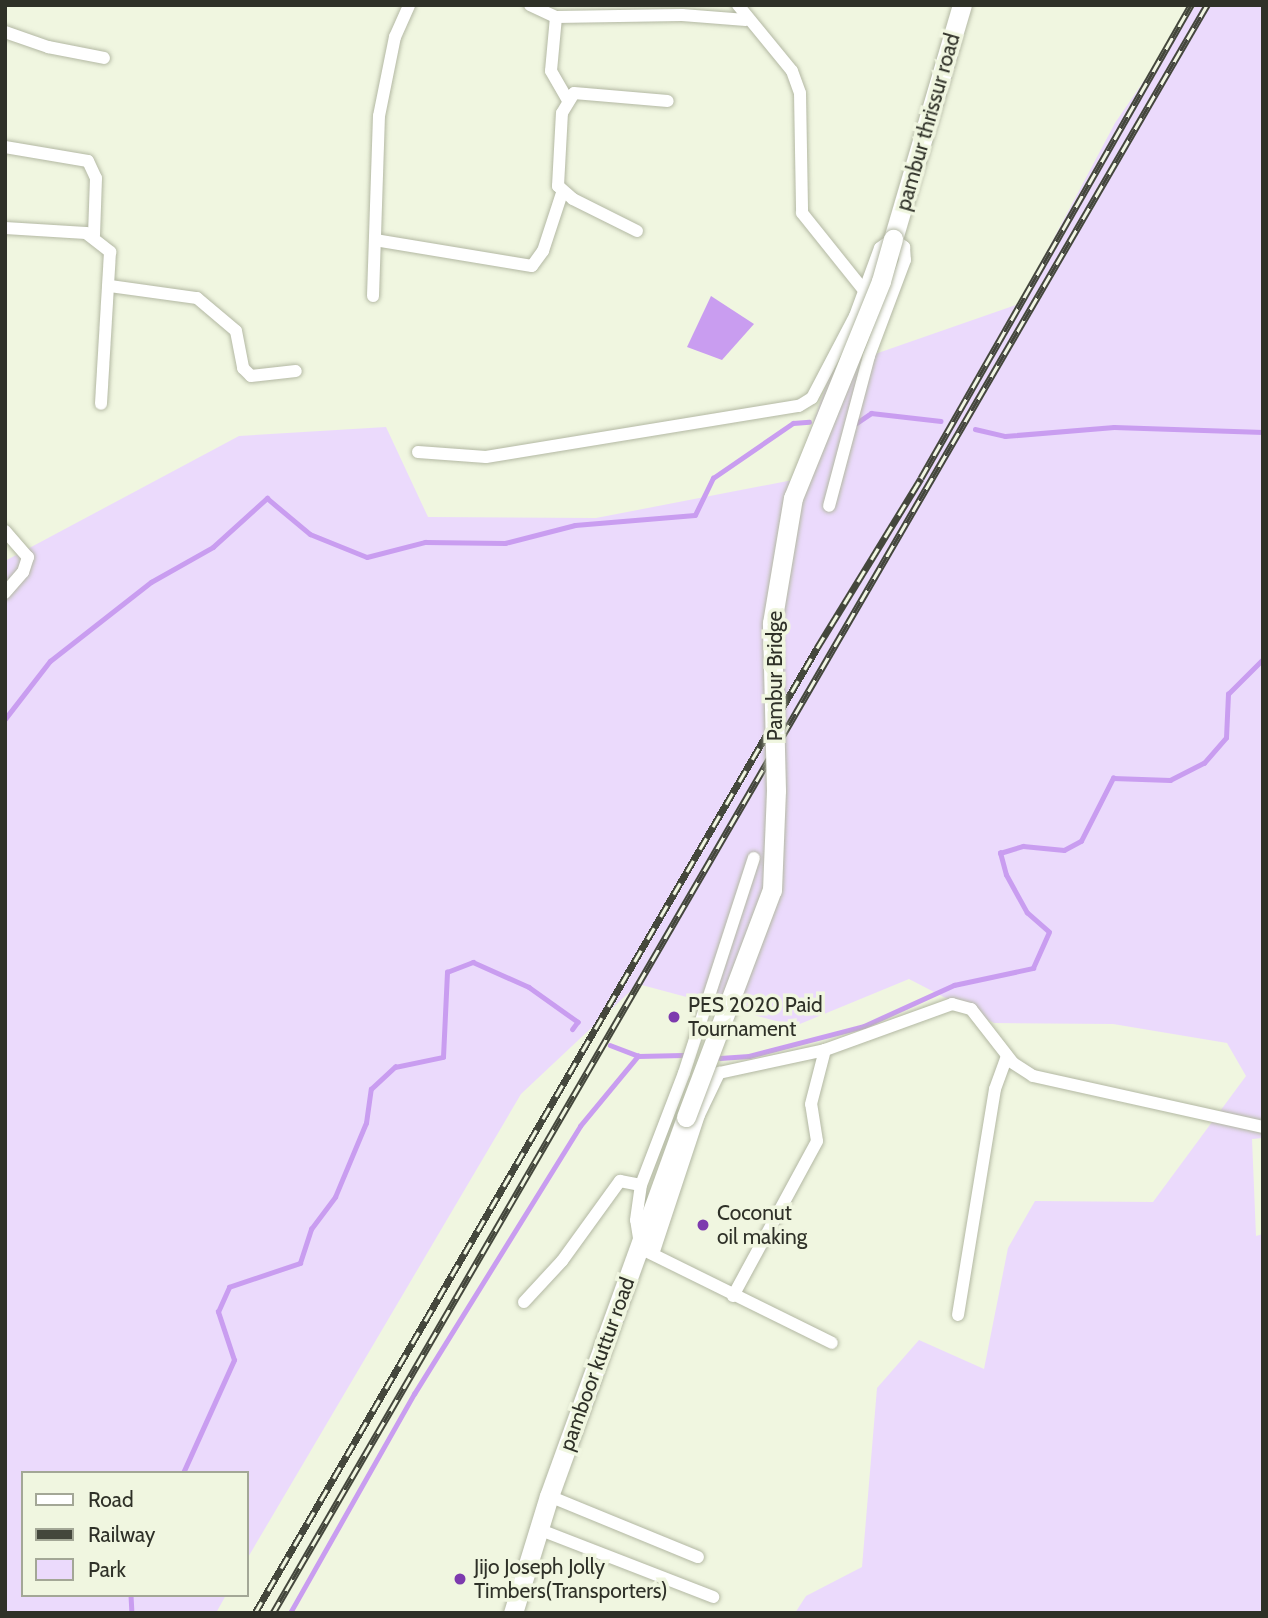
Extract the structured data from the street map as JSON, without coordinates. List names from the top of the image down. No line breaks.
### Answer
{"streets":{"main road":["pambur thrissur road","Pambur Bridge","pamboor kuttur road"]},"crossings":[["pambur thrissur road","Pambur Bridge"],["Pambur Bridge","pamboor kuttur road"]],"places":["PES 2020 Paid Tournament","Coconut oil making","Jijo Joseph Jolly Timbers(Transporters)"],"legend":["Road","Railway","Park"]}
